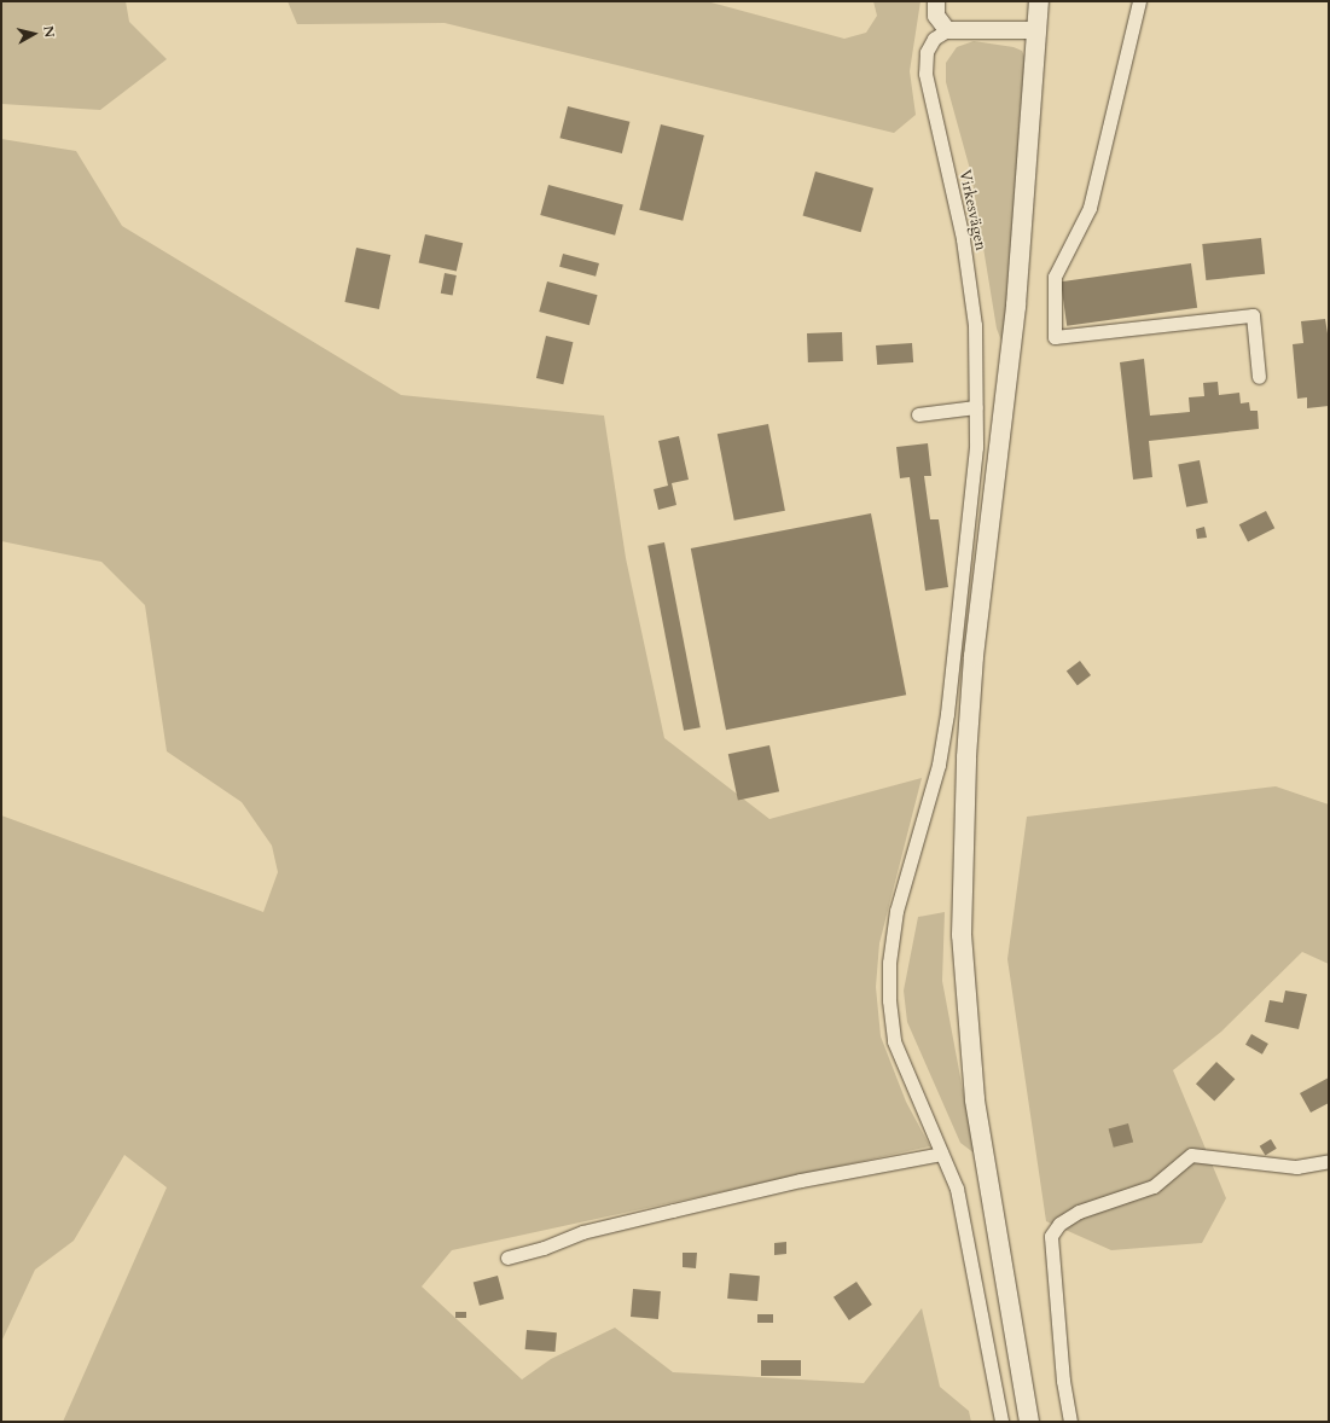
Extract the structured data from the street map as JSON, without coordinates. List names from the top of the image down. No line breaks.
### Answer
{"streets":{"street":["Virkesvägen"]},"north":"right"}
